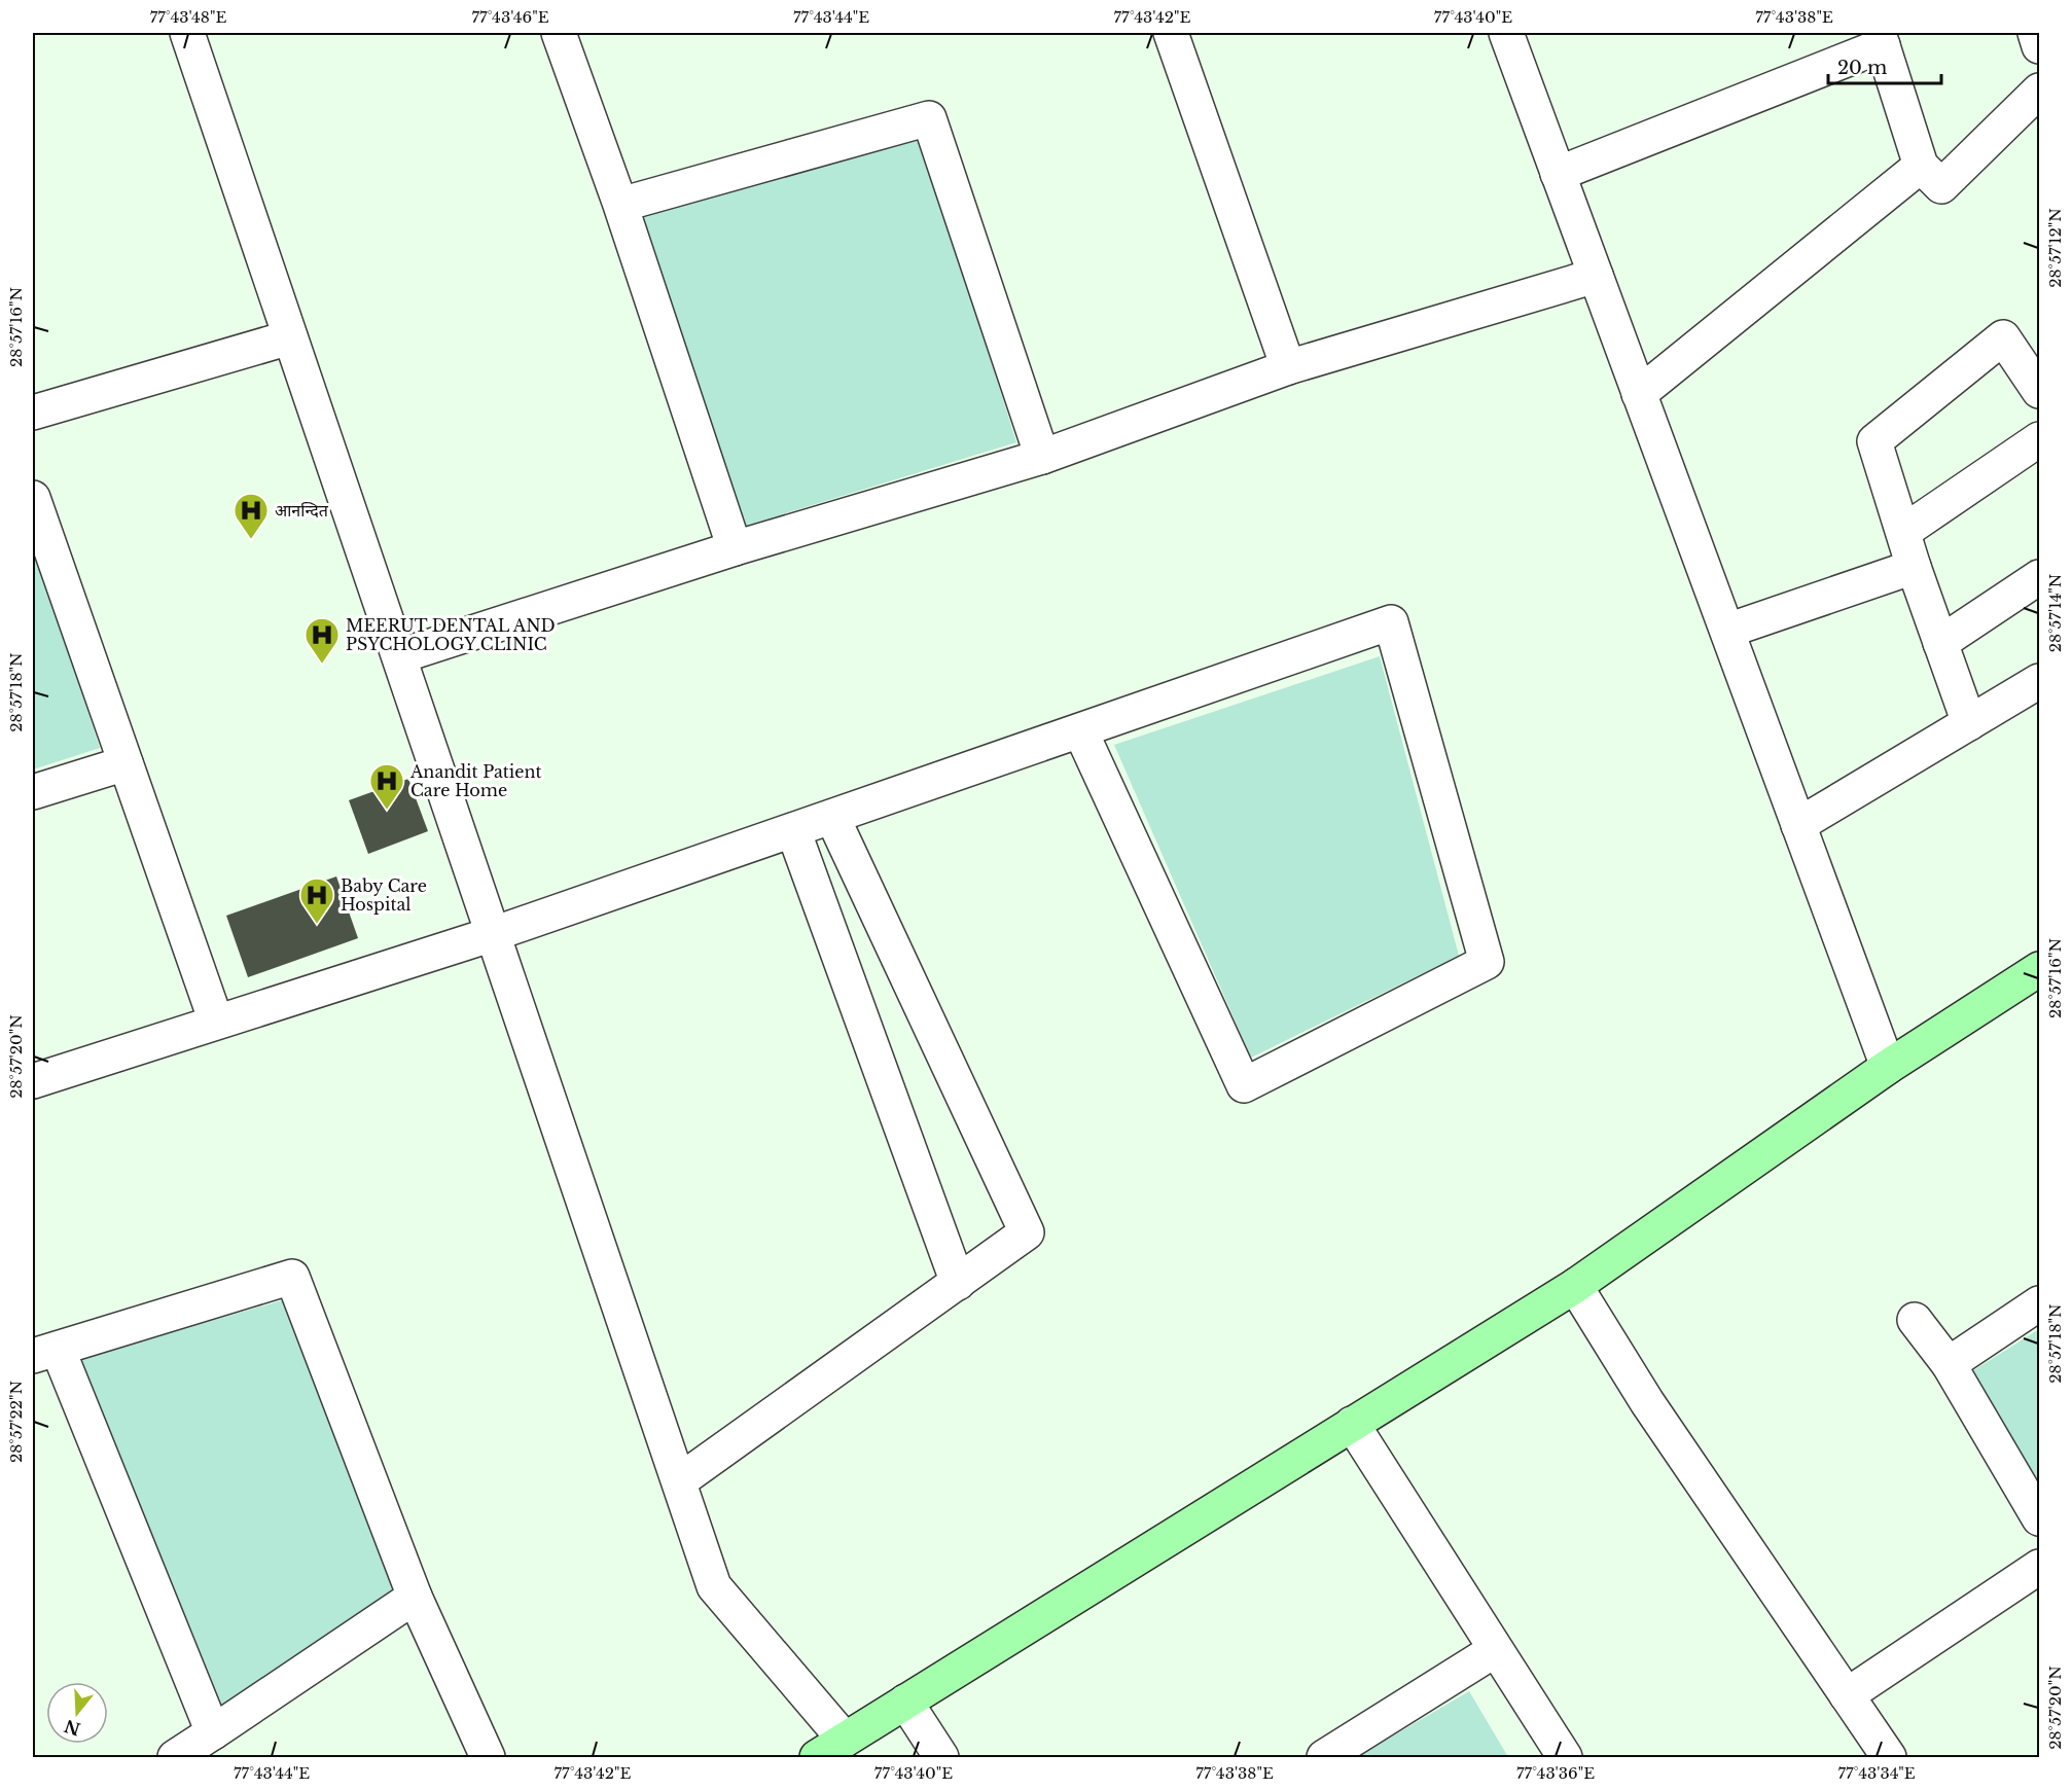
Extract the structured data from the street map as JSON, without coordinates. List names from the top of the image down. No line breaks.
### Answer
{"places":{"hospital":["आनन्दित","MEERUT DENTAL AND PSYCHOLOGY CLINIC","Anandit Patient Care Home","Baby Care Hospital"]},"scale_bar":"20 m","north":"bottom","coordinates":["77°43'48\"E","77°43'46\"E","77°43'44\"E","77°43'42\"E","77°43'40\"E","77°43'38\"E","28°57'12\"N","28°57'16\"N","28°57'14\"N","28°57'18\"N","28°57'20\"N","28°57'22\"N","77°43'36\"E","77°43'34\"E"]}
